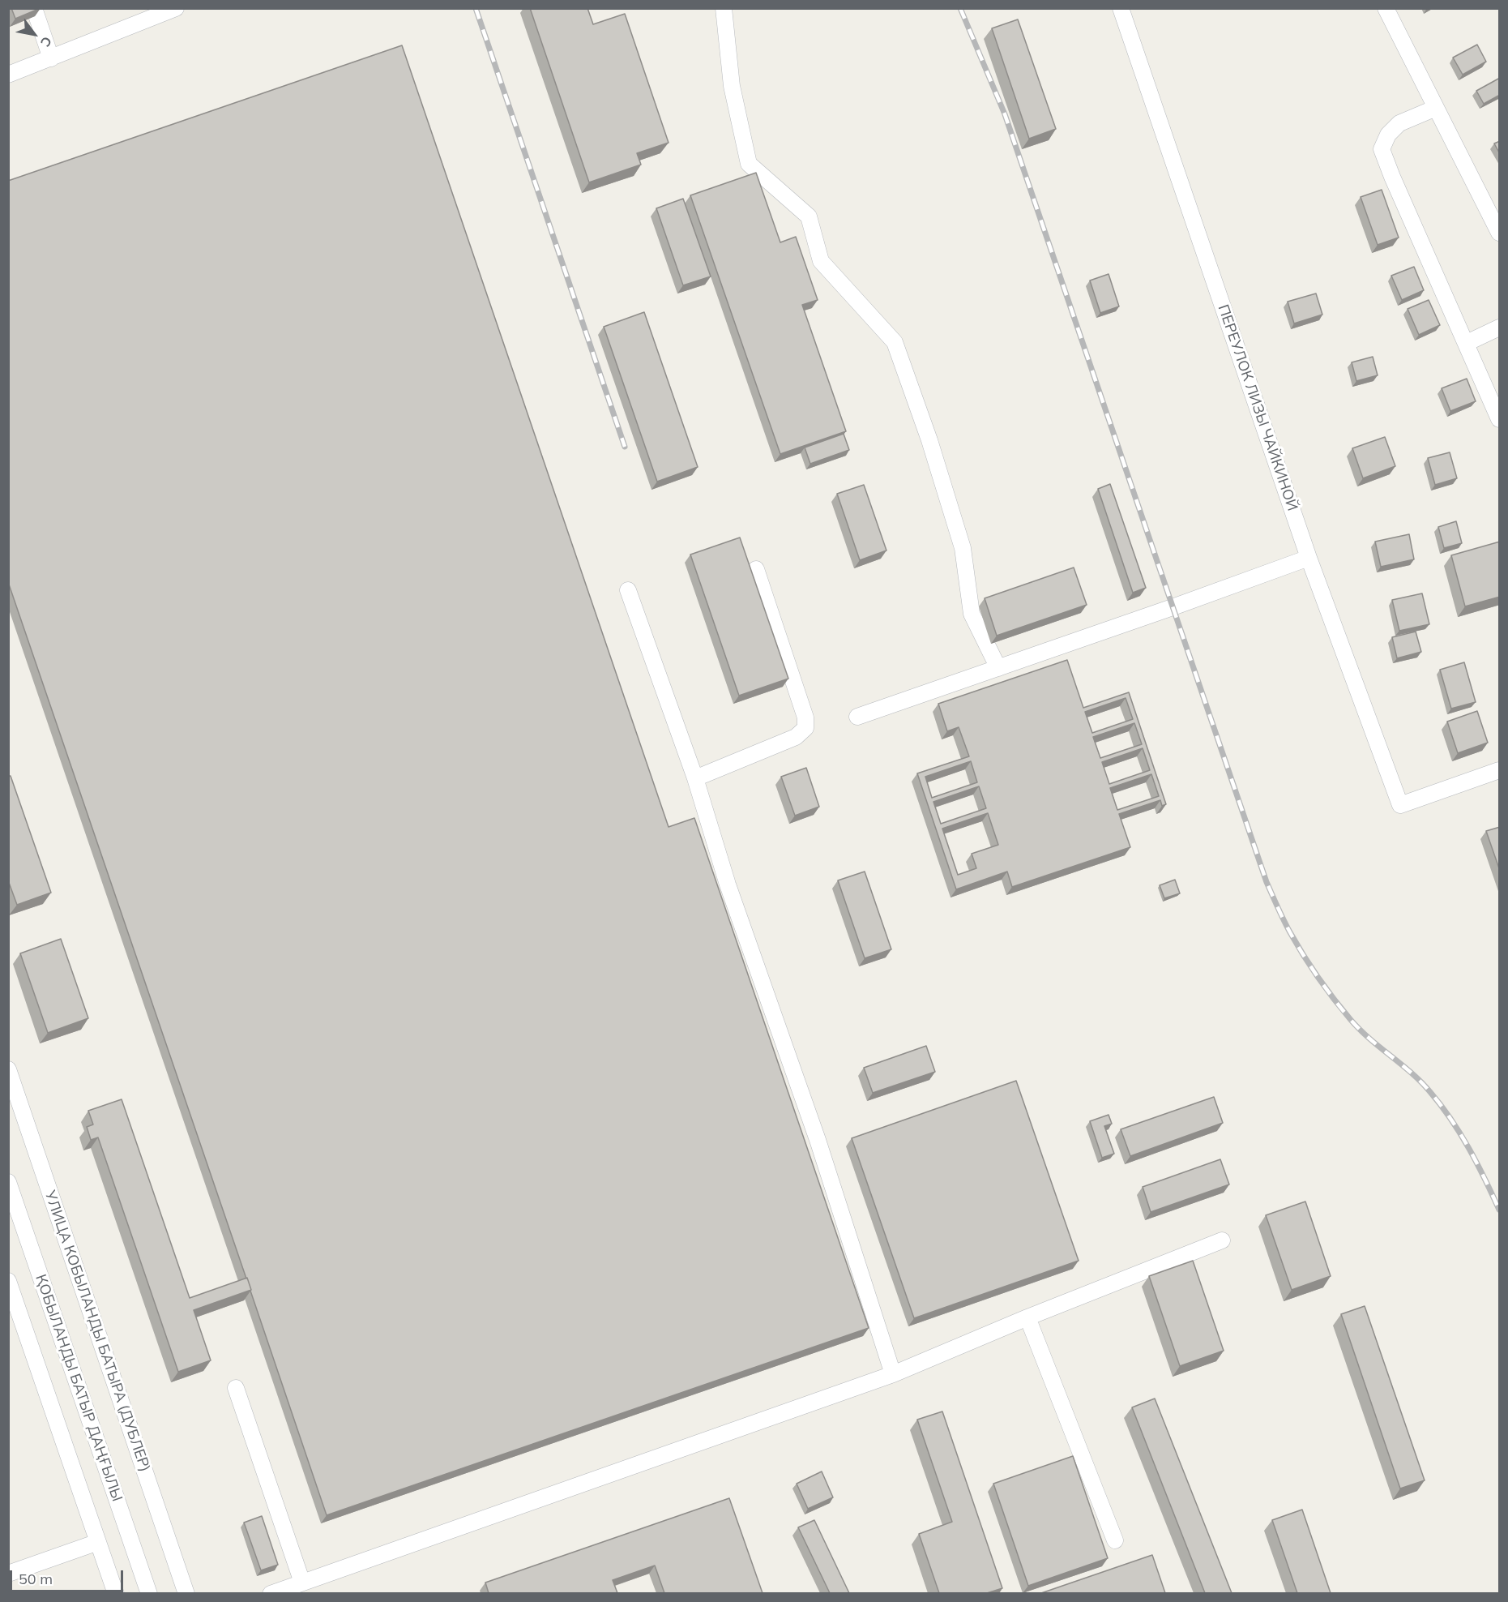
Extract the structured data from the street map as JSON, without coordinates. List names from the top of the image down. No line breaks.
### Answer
{"streets":{"street":["ПЕРЕУЛОК ЛИЗЫ ЧАЙКИНОЙ","УЛИЦА КОБЫЛАНДЫ БАТЫРА (ДУБЛЕР)","ҚОБЫЛАНДЫ БАТЫР ДАҢҒЫЛЫ"]},"scale_bar":"50 m","north":"bottom right"}
